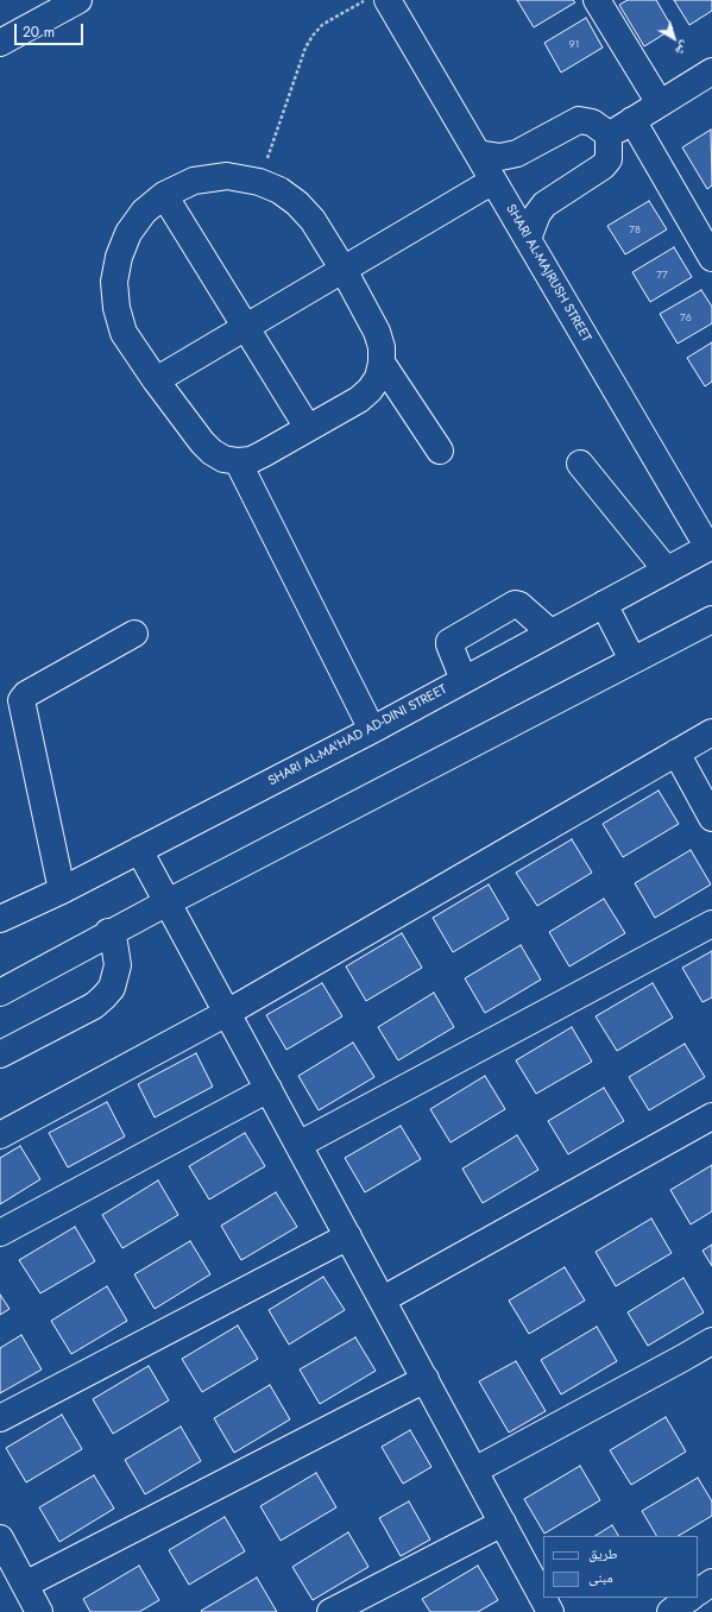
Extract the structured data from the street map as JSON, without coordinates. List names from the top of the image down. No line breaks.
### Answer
{"streets":{"street":["SHARI AL-MAJRUSH STREET","SHARI AL-MA'HAD AD-DINI STREET"]},"crossings":[["SHARI AL-MAJRUSH STREET","SHARI AL-MA'HAD AD-DINI STREET"]],"house_numbers":["91","78","77","76"],"legend":["طريق","مبنى"],"scale_bar":"20 m","north":"bottom right"}
